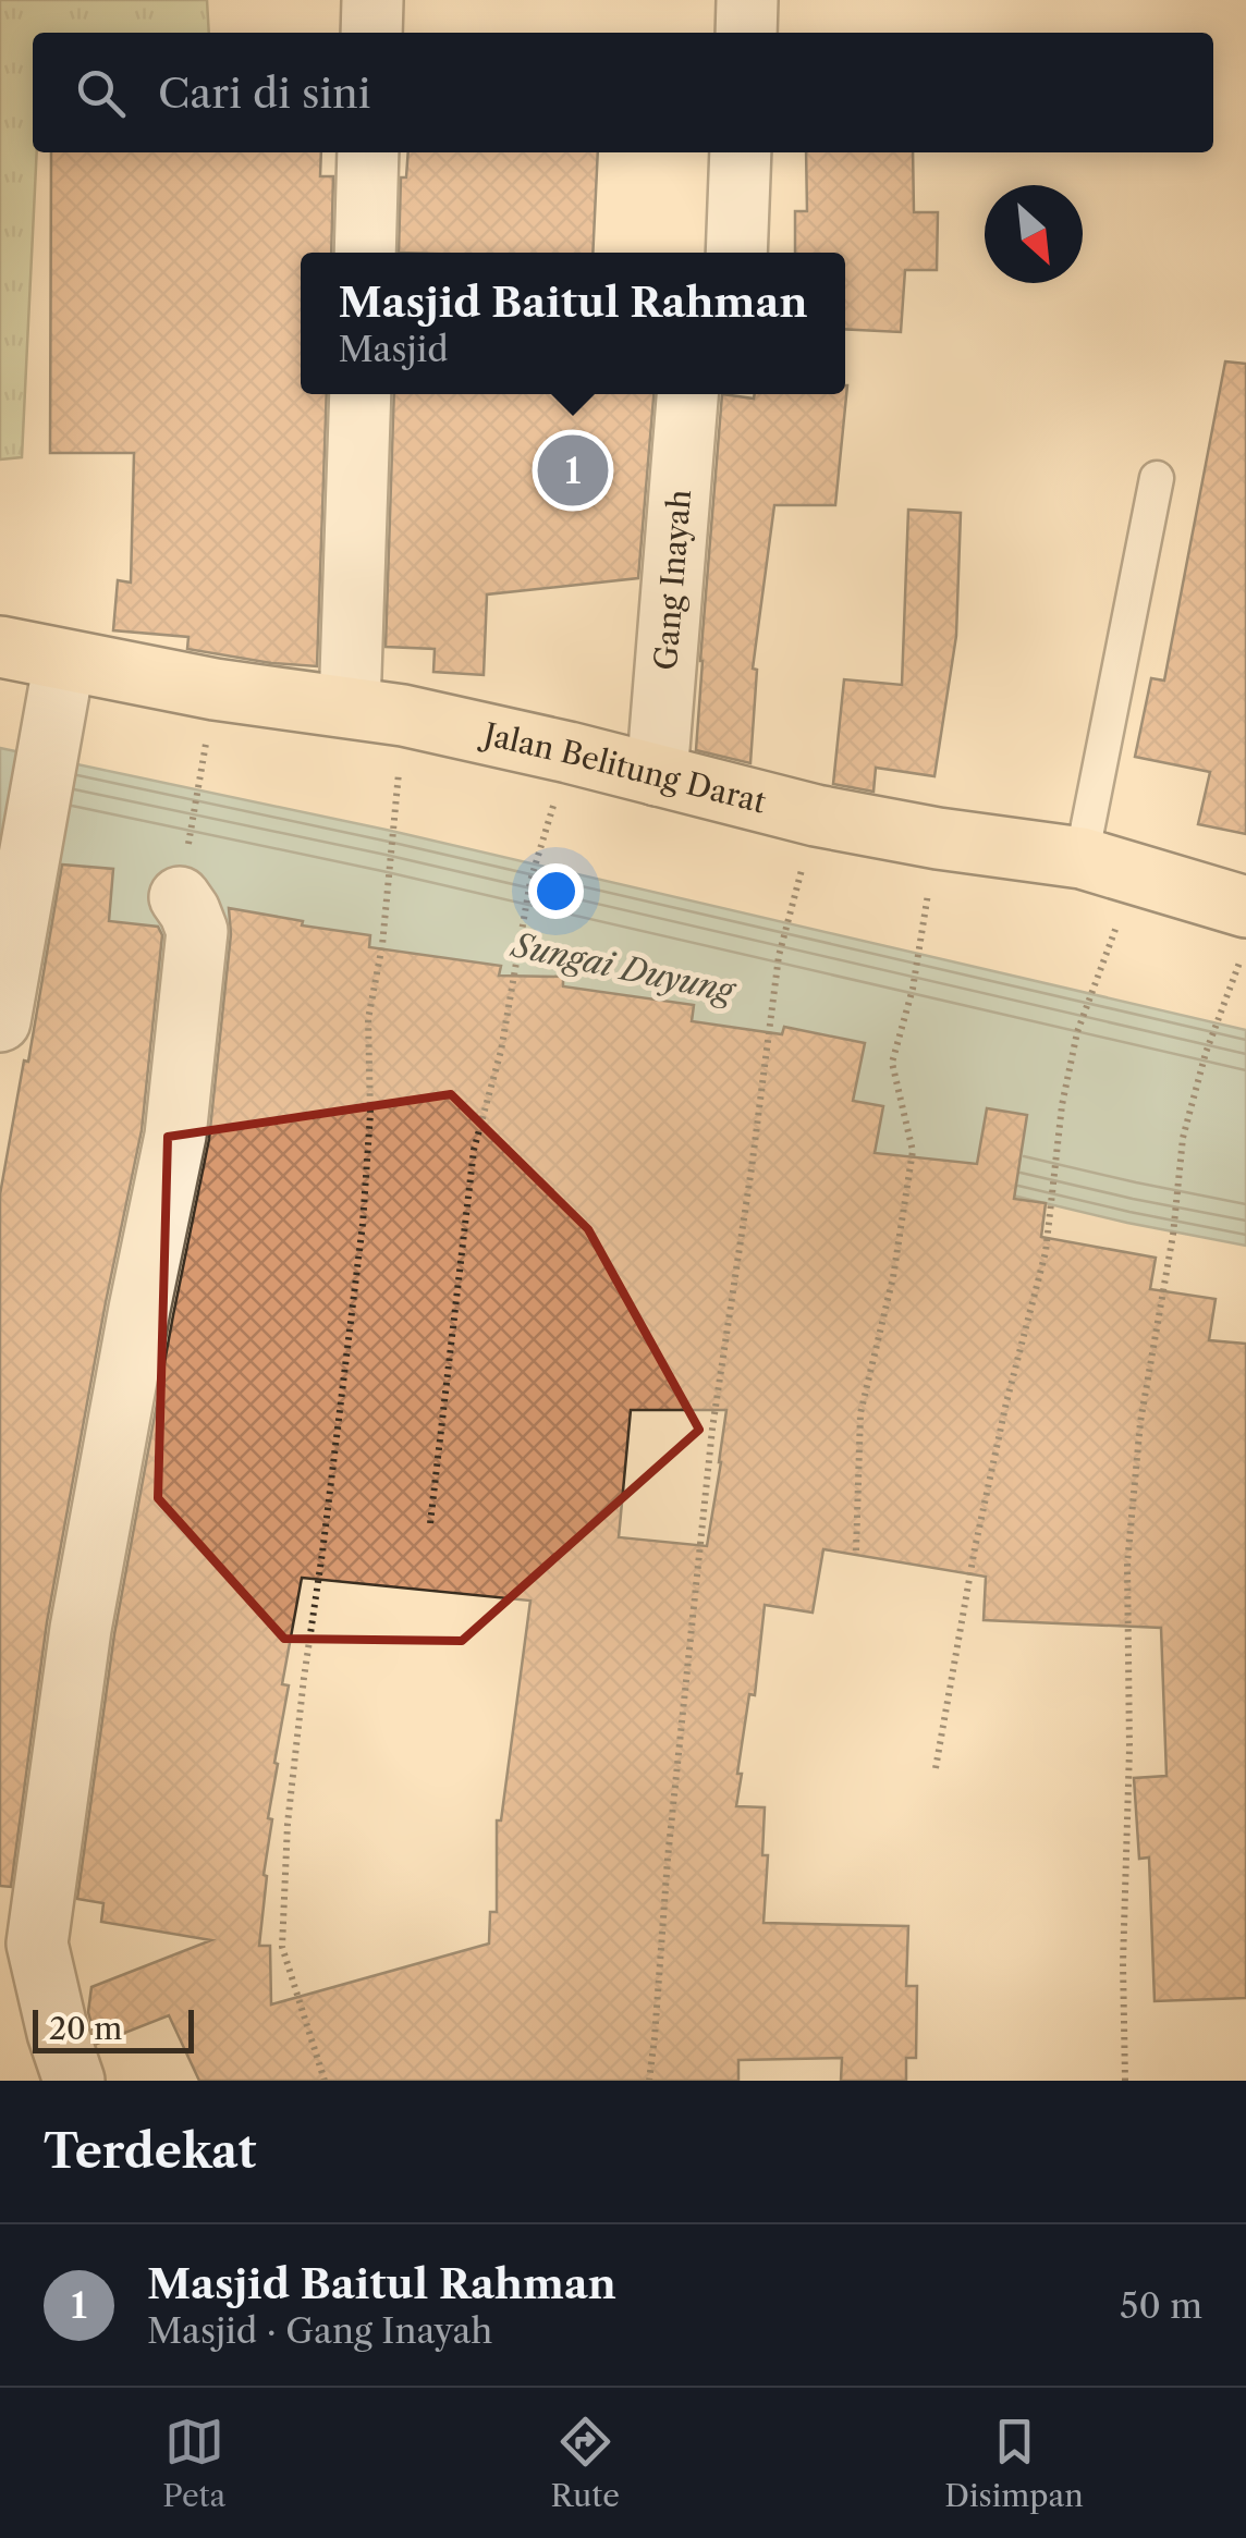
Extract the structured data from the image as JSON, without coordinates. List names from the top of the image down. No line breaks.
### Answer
{"streets":{"main road":["Jalan Belitung Darat"],"street":["Gang Inayah"]},"crossings":[["Gang Inayah","Jalan Belitung Darat"]],"water":["Sungai Duyung"],"scale_bar":"20 m","north":"bottom right","page":{"search":"Cari di sini","popup":["Masjid Baitul Rahman","Masjid"],"pins":"1","scale":"20 m","heading":"Terdekat","list":[{"mark":"1","name":"Masjid Baitul Rahman","note":"Masjid · Gang Inayah","value":"50 m"}],"nav":["Peta","Rute","Disimpan"]}}
